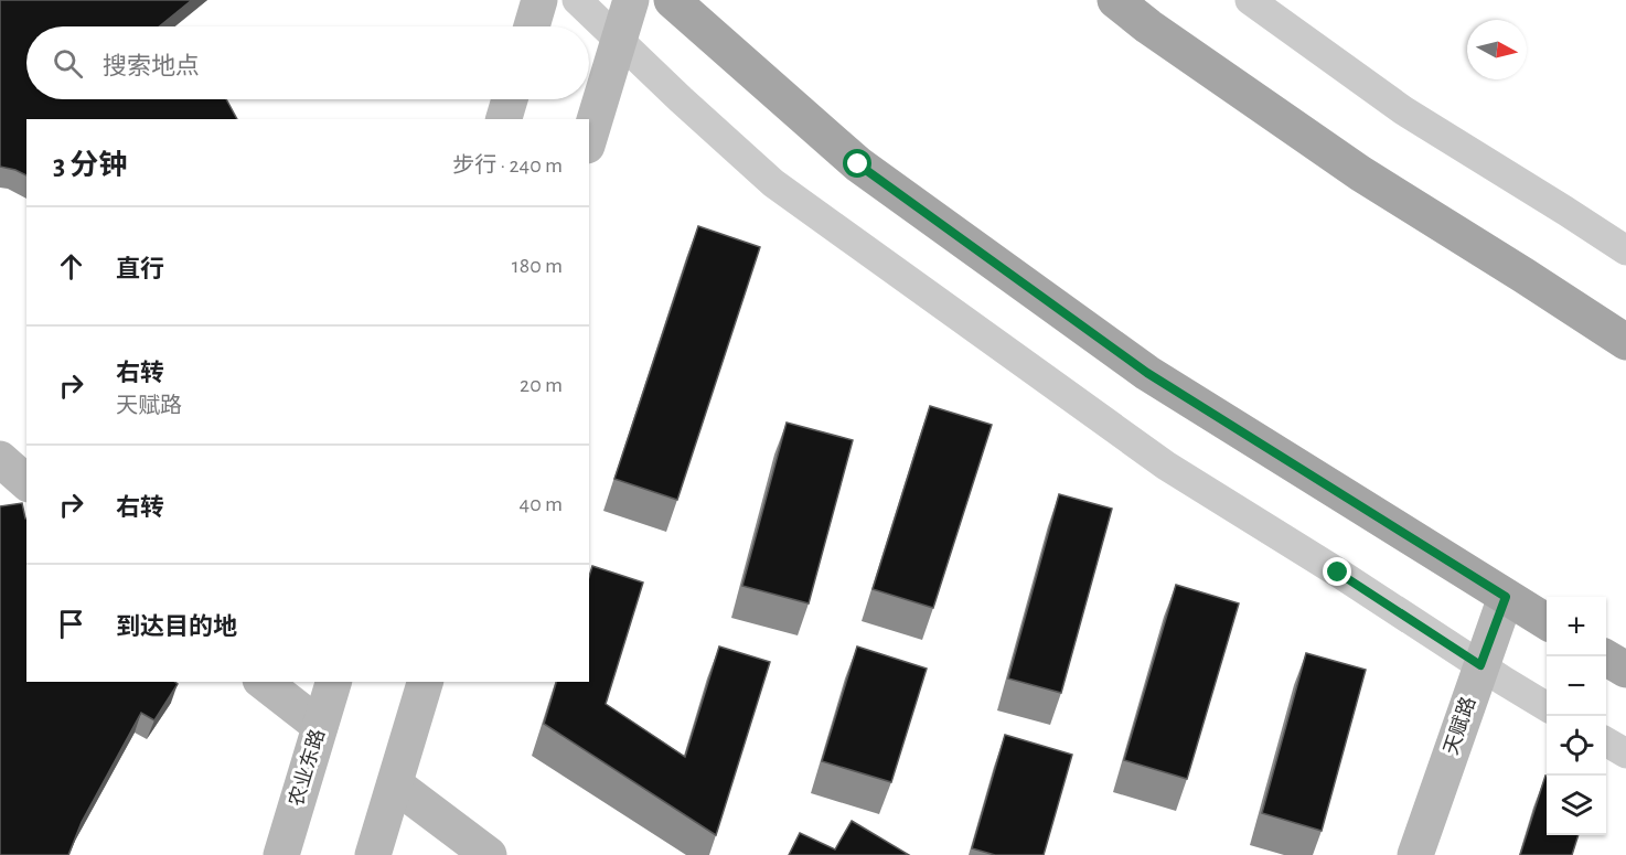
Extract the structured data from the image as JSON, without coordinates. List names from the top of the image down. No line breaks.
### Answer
{"streets":{"main road":["天赋路","农业东路"]},"north":"right","page":{"search":"搜索地点","heading":["3 分钟","步行 · 240 m"],"list":[["直行","180 m"],["右转","天赋路","20 m"],["右转","40 m"],"到达目的地"],"map_buttons":["+","−"]}}
